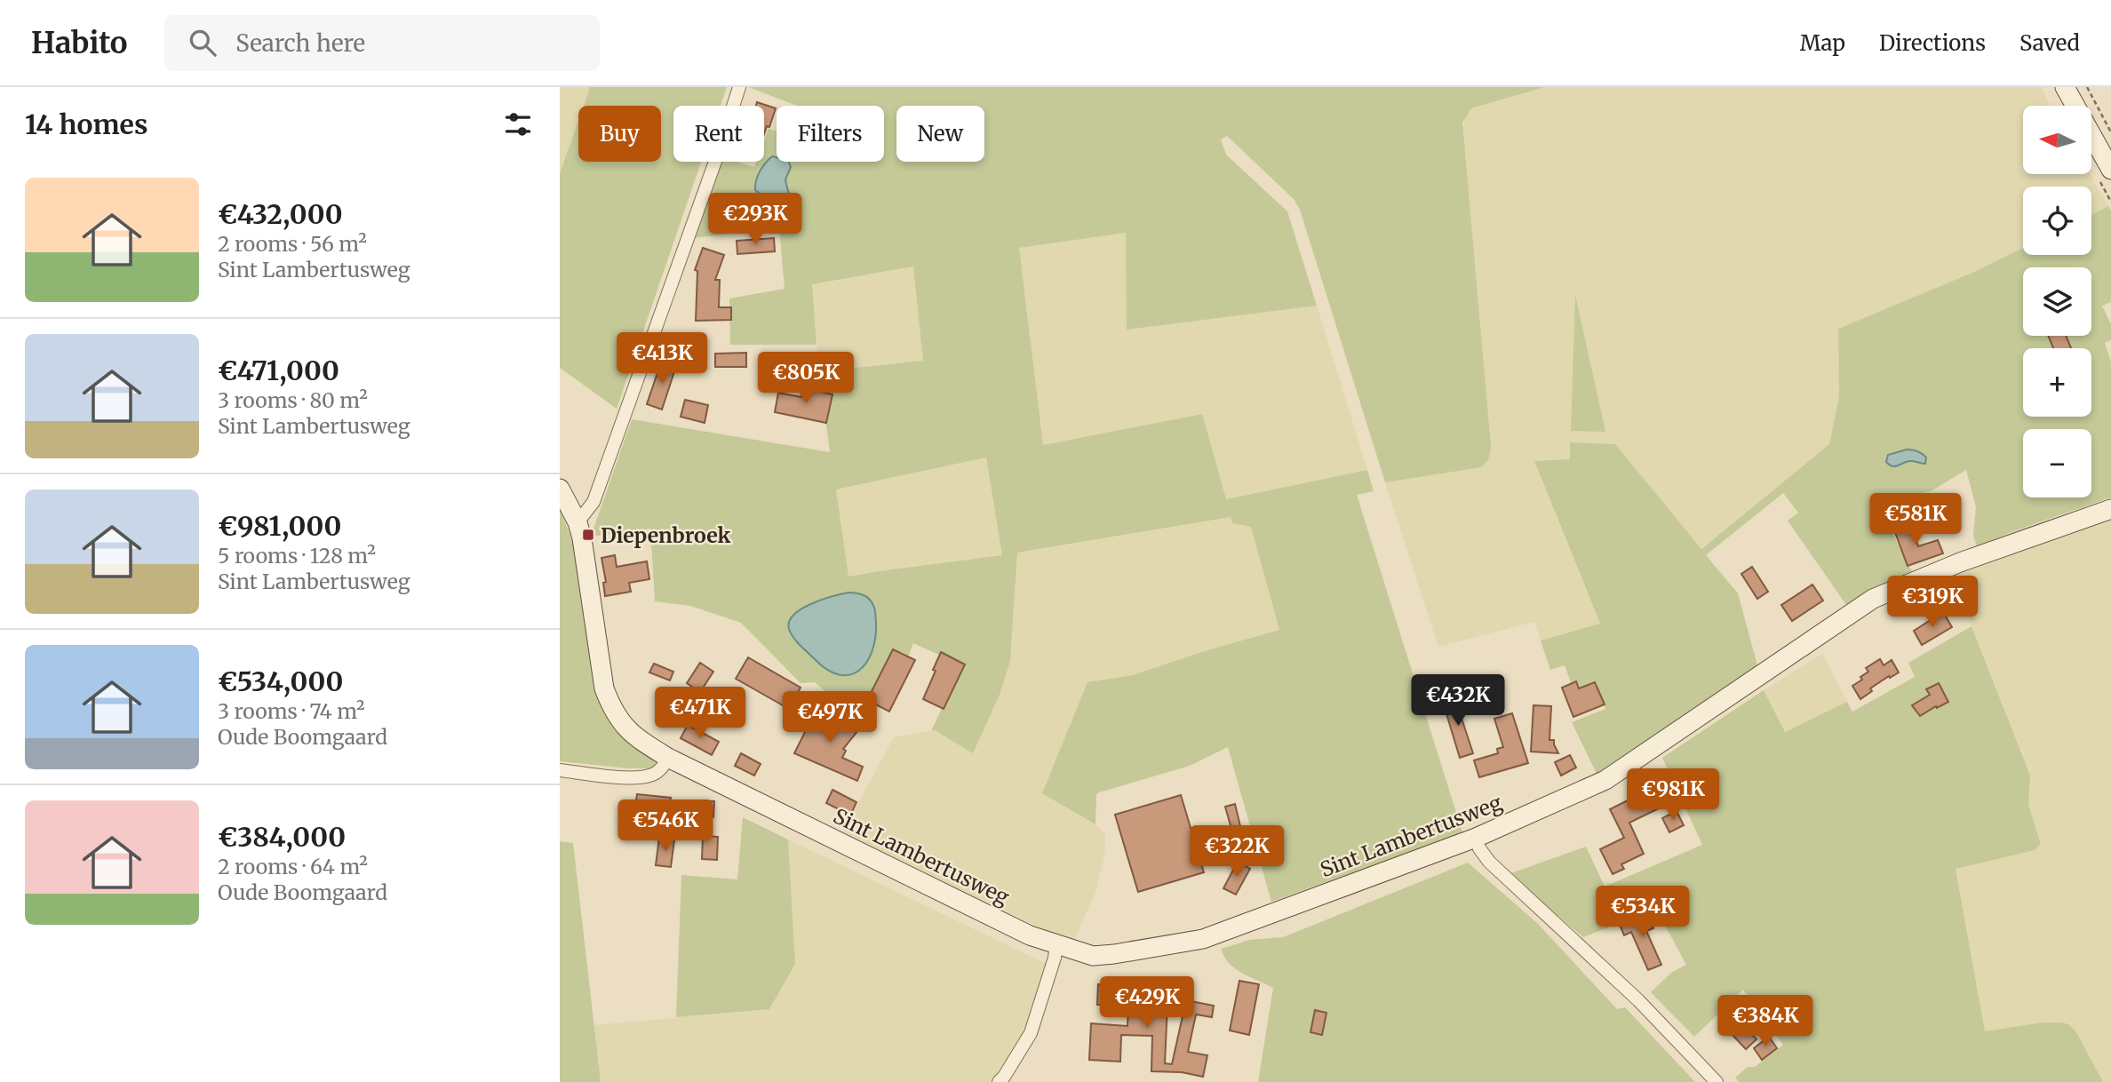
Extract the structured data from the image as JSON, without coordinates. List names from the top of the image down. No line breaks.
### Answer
{"streets":{"street":["Sint Lambertusweg"]},"places":{"transit":["Diepenbroek"]},"north":"left","page":{"header":"Habito","search":"Search here","nav":["Map","Directions","Saved"],"heading":"14 homes","map_buttons":["+","−"],"chip":["Buy","Rent","Filters","New"],"list":[{"name":"€432,000","note":"2 rooms · 56 m² · Sint Lambertusweg"},{"name":"€471,000","note":"3 rooms · 80 m² · Sint Lambertusweg"},{"name":"€981,000","note":"5 rooms · 128 m² · Sint Lambertusweg"},{"name":"€534,000","note":"3 rooms · 74 m² · Oude Boomgaard"},{"name":"€384,000","note":"2 rooms · 64 m² · Oude Boomgaard"}],"price":["€293K","€413K","€805K","€581K","€319K","€432K","€471K","€497K","€981K","€546K","€322K","€534K","€429K","€384K"]}}
